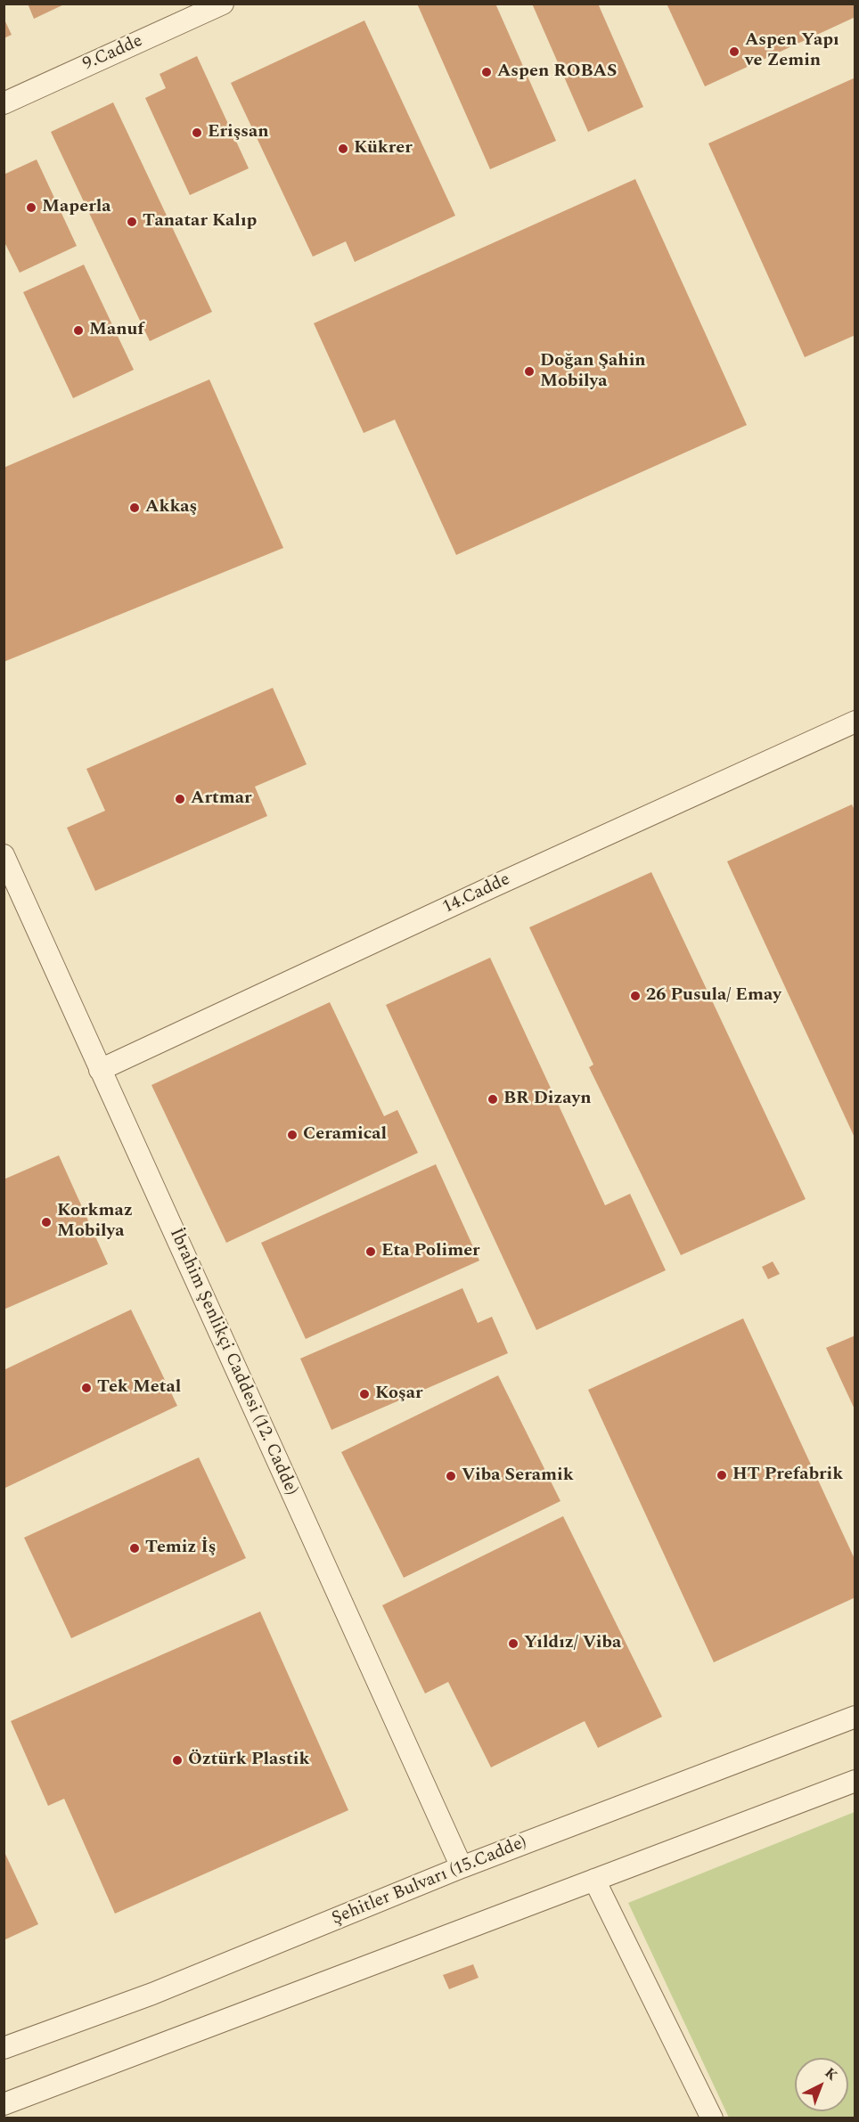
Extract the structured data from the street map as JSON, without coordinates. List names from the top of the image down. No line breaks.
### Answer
{"streets":{"street":["9.Cadde","14.Cadde","İbrahim Şenlikçi Caddesi (12. Cadde)","Şehitler Bulvarı (15.Cadde)"]},"crossings":[["14.Cadde","İbrahim Şenlikçi Caddesi (12. Cadde)"],["İbrahim Şenlikçi Caddesi (12. Cadde)","Şehitler Bulvarı (15.Cadde)"]],"places":["Aspen Yapı ve Zemin","Aspen ROBAS","Erişsan","Kükrer","Maperla","Tanatar Kalıp","Manuf","Doğan Şahin Mobilya","Akkaş","Artmar","26 Pusula/ Emay","BR Dizayn","Ceramical","Korkmaz Mobilya","Eta Polimer","Tek Metal","Koşar","HT Prefabrik","Viba Seramik","Temiz İş","Yıldız/ Viba","Öztürk Plastik"],"north":"top right"}
